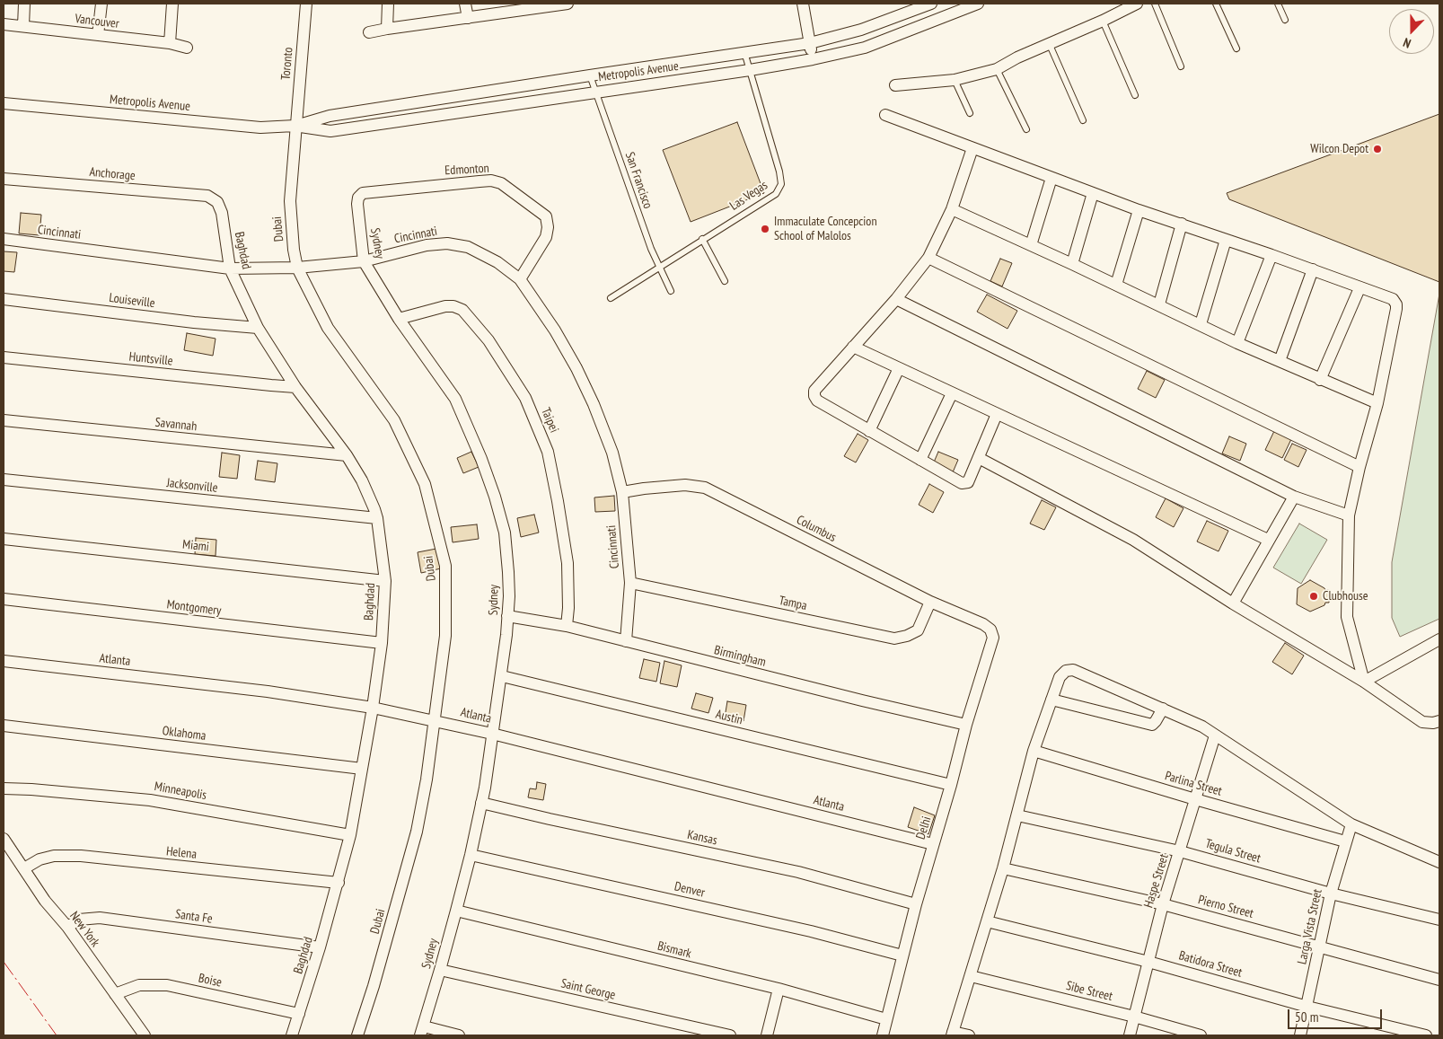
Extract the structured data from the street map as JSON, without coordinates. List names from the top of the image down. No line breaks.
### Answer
{"streets":{"street":["Vancouver","Toronto","Metropolis Avenue","Edmonton","Anchorage","Dubai","Cincinnati","Sydney","Baghdad","Louiseville","Huntsville","Taipei","Savannah","Jacksonville","Columbus","Miami","Tampa","Montgomery","Birmingham","Atlanta","Austin","Oklahoma","Parlina Street","Minneapolis","Delhi","Kansas","Tegula Street","Helena","Haspe Street","Denver","Pierno Street","Santa Fe","Larga Vista Street","New York","Bismark","Batidora Street","Boise","Saint George","Sibe Street"],"lane":["San Francisco","Las Vegas"]},"crossings":[["Toronto","Metropolis Avenue"],["Toronto","Dubai"],["Metropolis Avenue","San Francisco"],["Metropolis Avenue","Las Vegas"],["Metropolis Avenue","Dubai"],["Edmonton","Cincinnati"],["Edmonton","Sydney"],["Anchorage","Baghdad"],["San Francisco","Las Vegas"],["Dubai","Cincinnati"],["Dubai","Atlanta"],["Cincinnati","Sydney"],["Cincinnati","Baghdad"],["Cincinnati","Columbus"],["Cincinnati","Tampa"],["Cincinnati","Birmingham"],["Sydney","Taipei"],["Sydney","Birmingham"],["Sydney","Atlanta"],["Sydney","Austin"],["Sydney","Kansas"],["Sydney","Denver"],["Sydney","Bismark"],["Sydney","Saint George"],["Baghdad","Louiseville"],["Baghdad","Huntsville"],["Baghdad","Savannah"],["Baghdad","Jacksonville"],["Baghdad","Miami"],["Baghdad","Montgomery"],["Baghdad","Atlanta"],["Baghdad","Oklahoma"],["Baghdad","Minneapolis"],["Baghdad","Helena"],["Baghdad","Santa Fe"],["Baghdad","Boise"],["Taipei","Birmingham"],["Columbus","Tampa"],["Columbus","Delhi"],["Birmingham","Delhi"],["Atlanta","Delhi"],["Austin","Delhi"],["Parlina Street","Haspe Street"],["Parlina Street","Larga Vista Street"],["Delhi","Kansas"],["Delhi","Denver"],["Delhi","Bismark"],["Tegula Street","Haspe Street"],["Tegula Street","Larga Vista Street"],["Helena","New York"],["Haspe Street","Pierno Street"],["Haspe Street","Batidora Street"],["Haspe Street","Sibe Street"],["Pierno Street","Larga Vista Street"],["Santa Fe","New York"],["Larga Vista Street","Batidora Street"],["New York","Boise"]],"places":["Wilcon Depot","Immaculate Concepcion School of Malolos","Clubhouse"],"scale_bar":"50 m","north":"bottom"}
